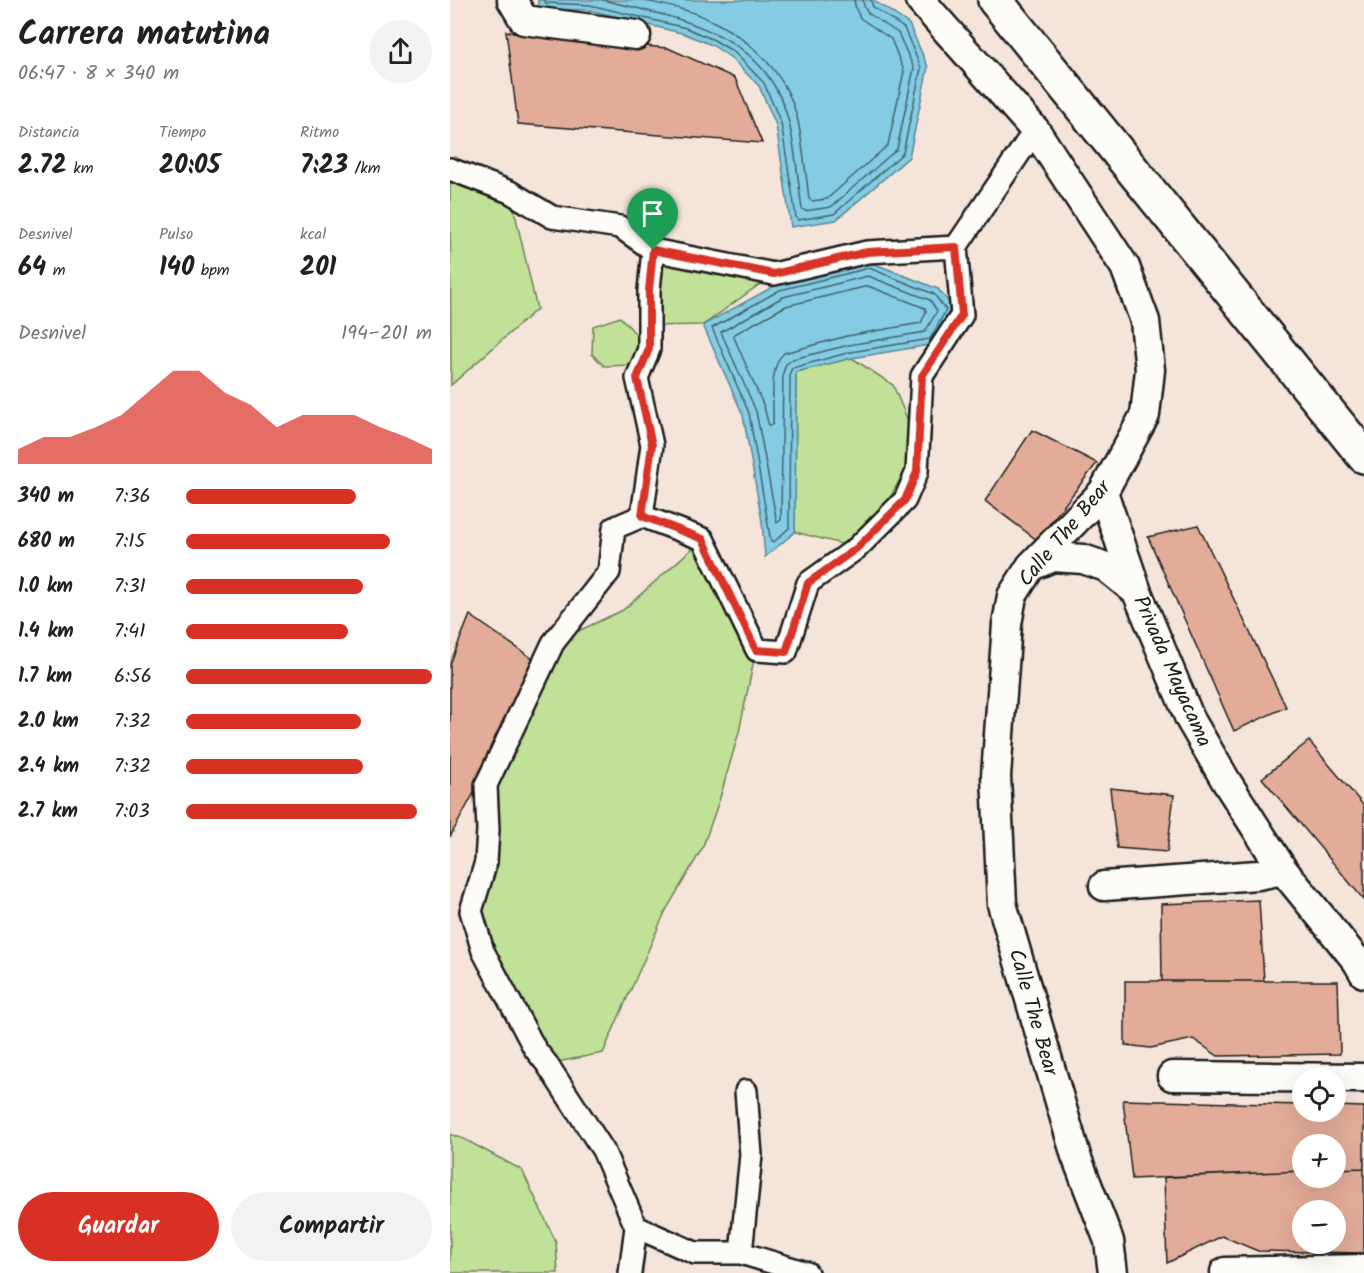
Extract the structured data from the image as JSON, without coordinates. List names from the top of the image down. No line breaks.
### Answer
{"streets":{"street":["Calle The Bear","Privada Mayacama"]},"crossings":[["Calle The Bear","Privada Mayacama"]],"page":{"heading":["Carrera matutina","06:47 · 8 × 340 m"],"stats":[["Distancia","2.72 km"],["Tiempo","20:05"],["Ritmo","7:23 /km"],["Desnivel","64 m"],["Pulso","140 bpm"],["kcal","201"]],"chart":["Desnivel","194–201 m"],"list":[{"name":"340 m","note":"7:36"},{"name":"680 m","note":"7:15"},{"name":"1.0 km","note":"7:31"},{"name":"1.4 km","note":"7:41"},{"name":"1.7 km","note":"6:56"},{"name":"2.0 km","note":"7:32"},{"name":"2.4 km","note":"7:32"},{"name":"2.7 km","note":"7:03"}],"map_buttons":["+","−"],"buttons":["Guardar","Compartir"]}}
